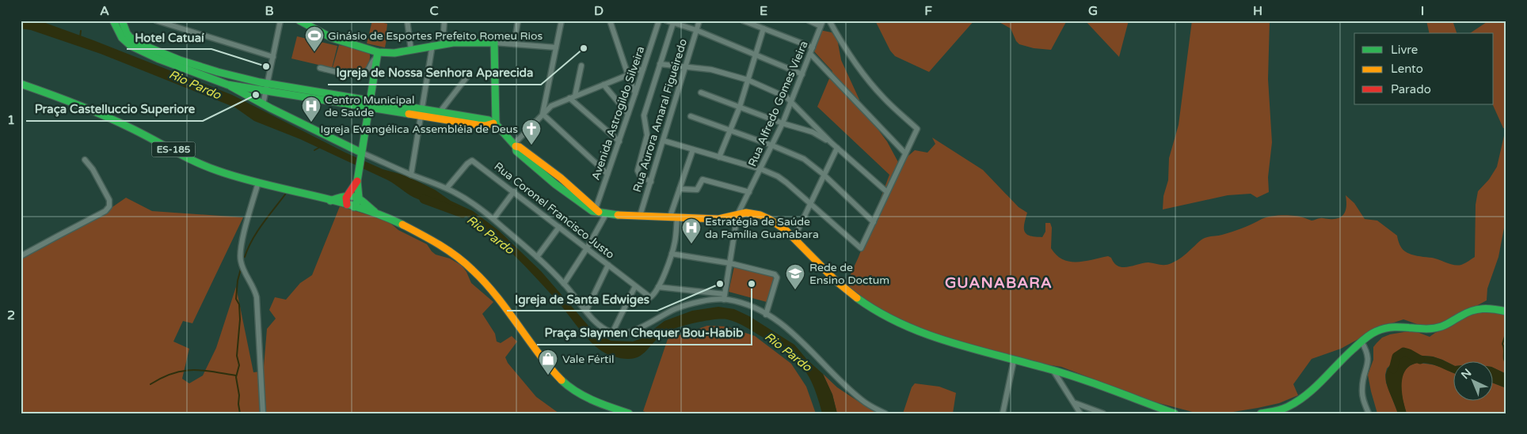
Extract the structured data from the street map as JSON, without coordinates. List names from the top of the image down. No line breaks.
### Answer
{"streets":{"main road":["ES-185"],"street":["Rua Alfredo Gomes Vieira","Avenida Astrogildo Silveira","Rua Aurora Amaral Figueiredo","Rua Coronel Francisco Justo"]},"crossings":[["Avenida Astrogildo Silveira","Rua Coronel Francisco Justo"]],"districts":["GUANABARA"],"water":["Rio Pardo"],"places":{"other":["Igreja de Nossa Senhora Aparecida","Hotel Catuaí","Praça Castelluccio Superiore","Igreja de Santa Edwiges","Praça Slaymen Chequer Bou-Habib"],"sports":["Ginásio de Esportes Prefeito Romeu Rios"],"hospital":["Centro Municipal de Saúde","Estratégia de Saúde da Família Guanabara"],"church":["Igreja Evangélica Assembléia de Deus"],"school or university":["Rede de Ensino Doctum"],"shop":["Vale Fértil"]},"legend":["Livre","Lento","Parado"],"north":"top left","grid":{"columns":["A","B","C","D","E","F","G","H","I"],"rows":["1","2"]}}
